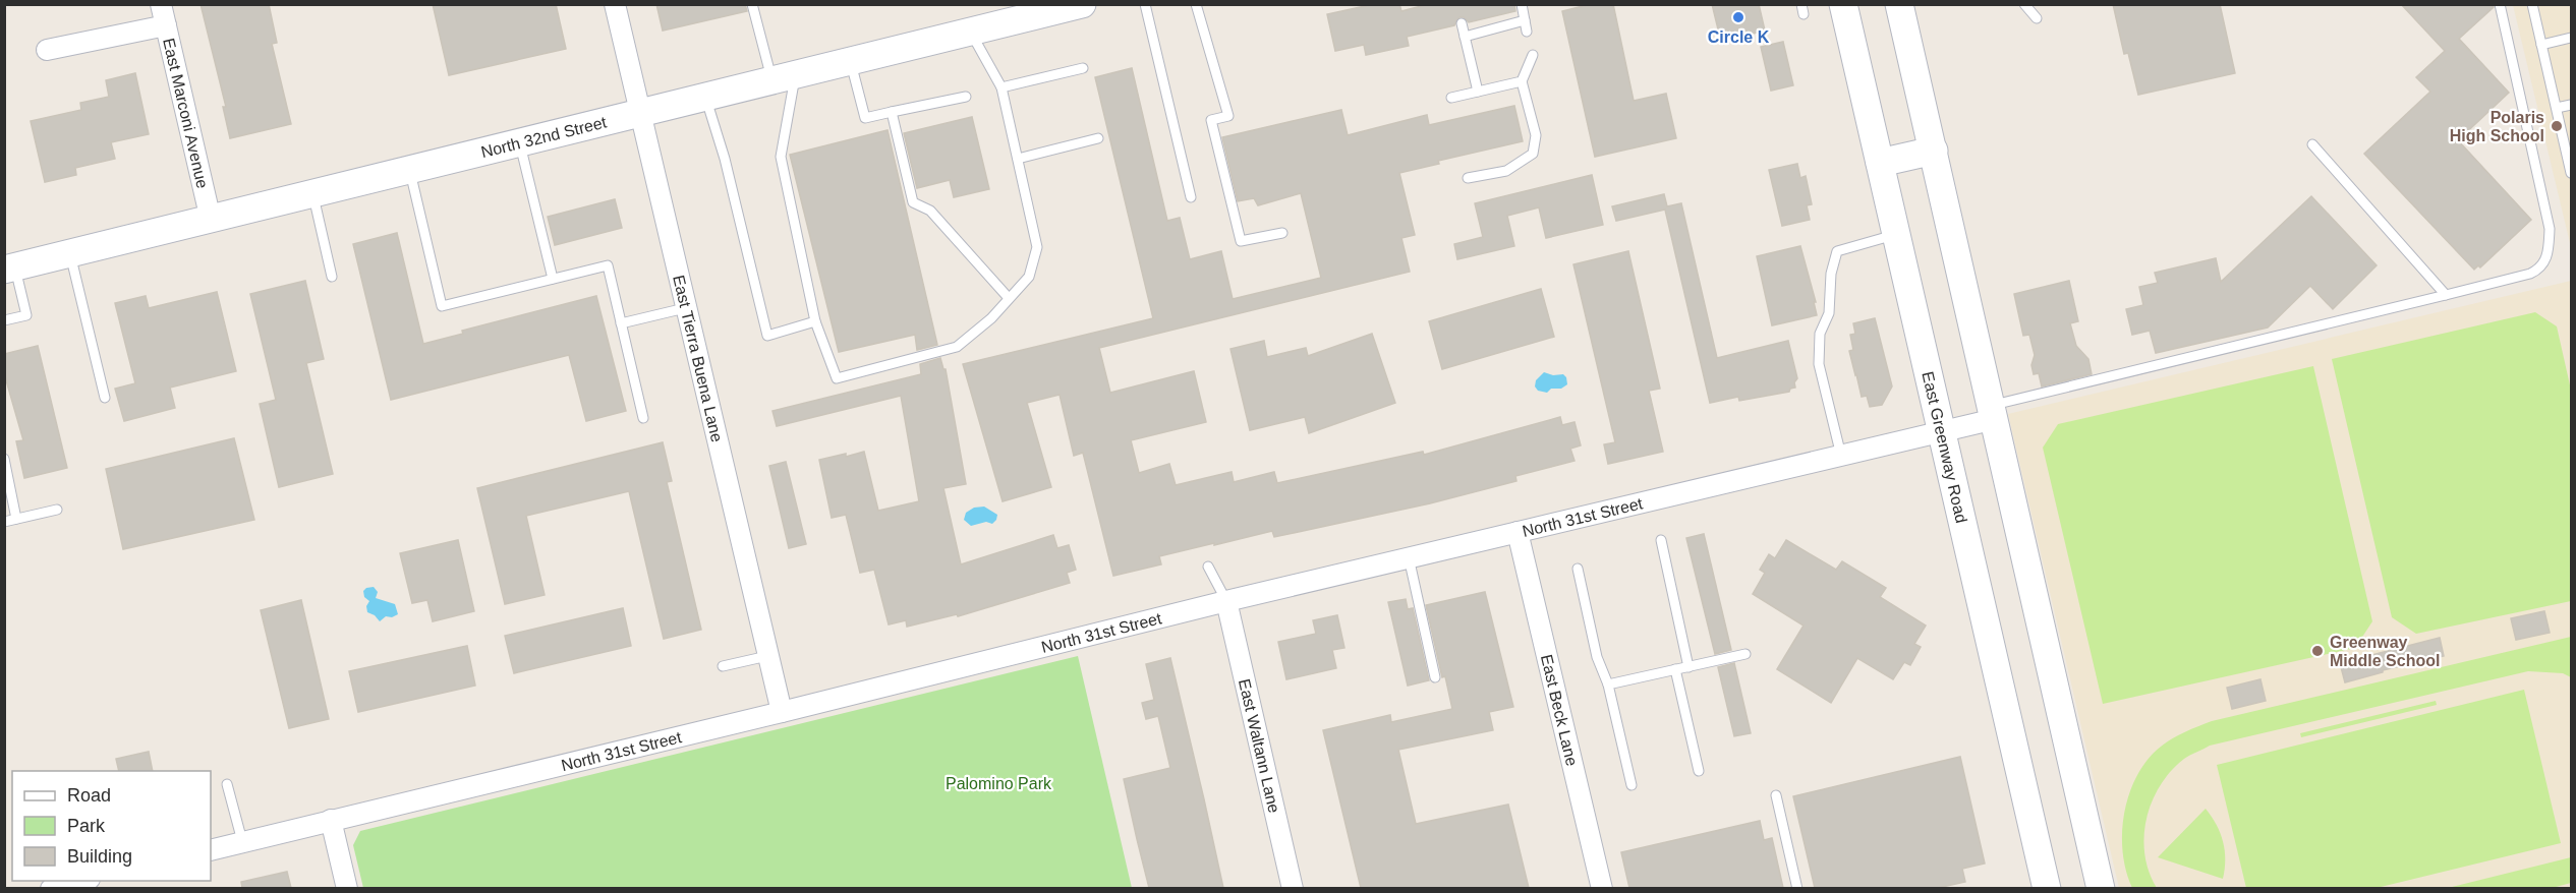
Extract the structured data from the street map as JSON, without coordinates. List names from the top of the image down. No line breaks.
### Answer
{"streets":{"main road":["North 32nd Street","East Greenway Road"],"street":["East Marconi Avenue","East Tierra Buena Lane","North 31st Street","East Beck Lane","East Waltann Lane"]},"crossings":[["East Marconi Avenue","North 32nd Street"],["North 32nd Street","East Tierra Buena Lane"],["East Tierra Buena Lane","North 31st Street"],["East Greenway Road","North 31st Street"],["North 31st Street","East Beck Lane"],["North 31st Street","East Waltann Lane"]],"parks":["Palomino Park"],"places":["Circle K","Polaris High School","Greenway Middle School"],"legend":["Road","Park","Building"]}
